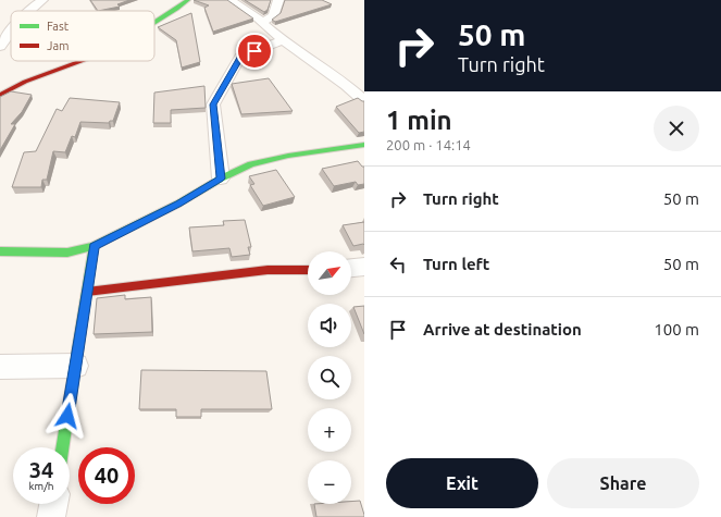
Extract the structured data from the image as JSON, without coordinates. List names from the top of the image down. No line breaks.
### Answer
{"legend":["Fast","Jam"],"north":"top right","page":{"turn":["50 m","Turn right"],"heading":["1 min","200 m · 14:14"],"list":[{"name":"Turn right","value":"50 m"},{"name":"Turn left","value":"50 m"},{"name":"Arrive at destination","value":"100 m"}],"map_buttons":["+","−"],"speed":"34 km/h","limit":"40","buttons":["Exit","Share"]}}
